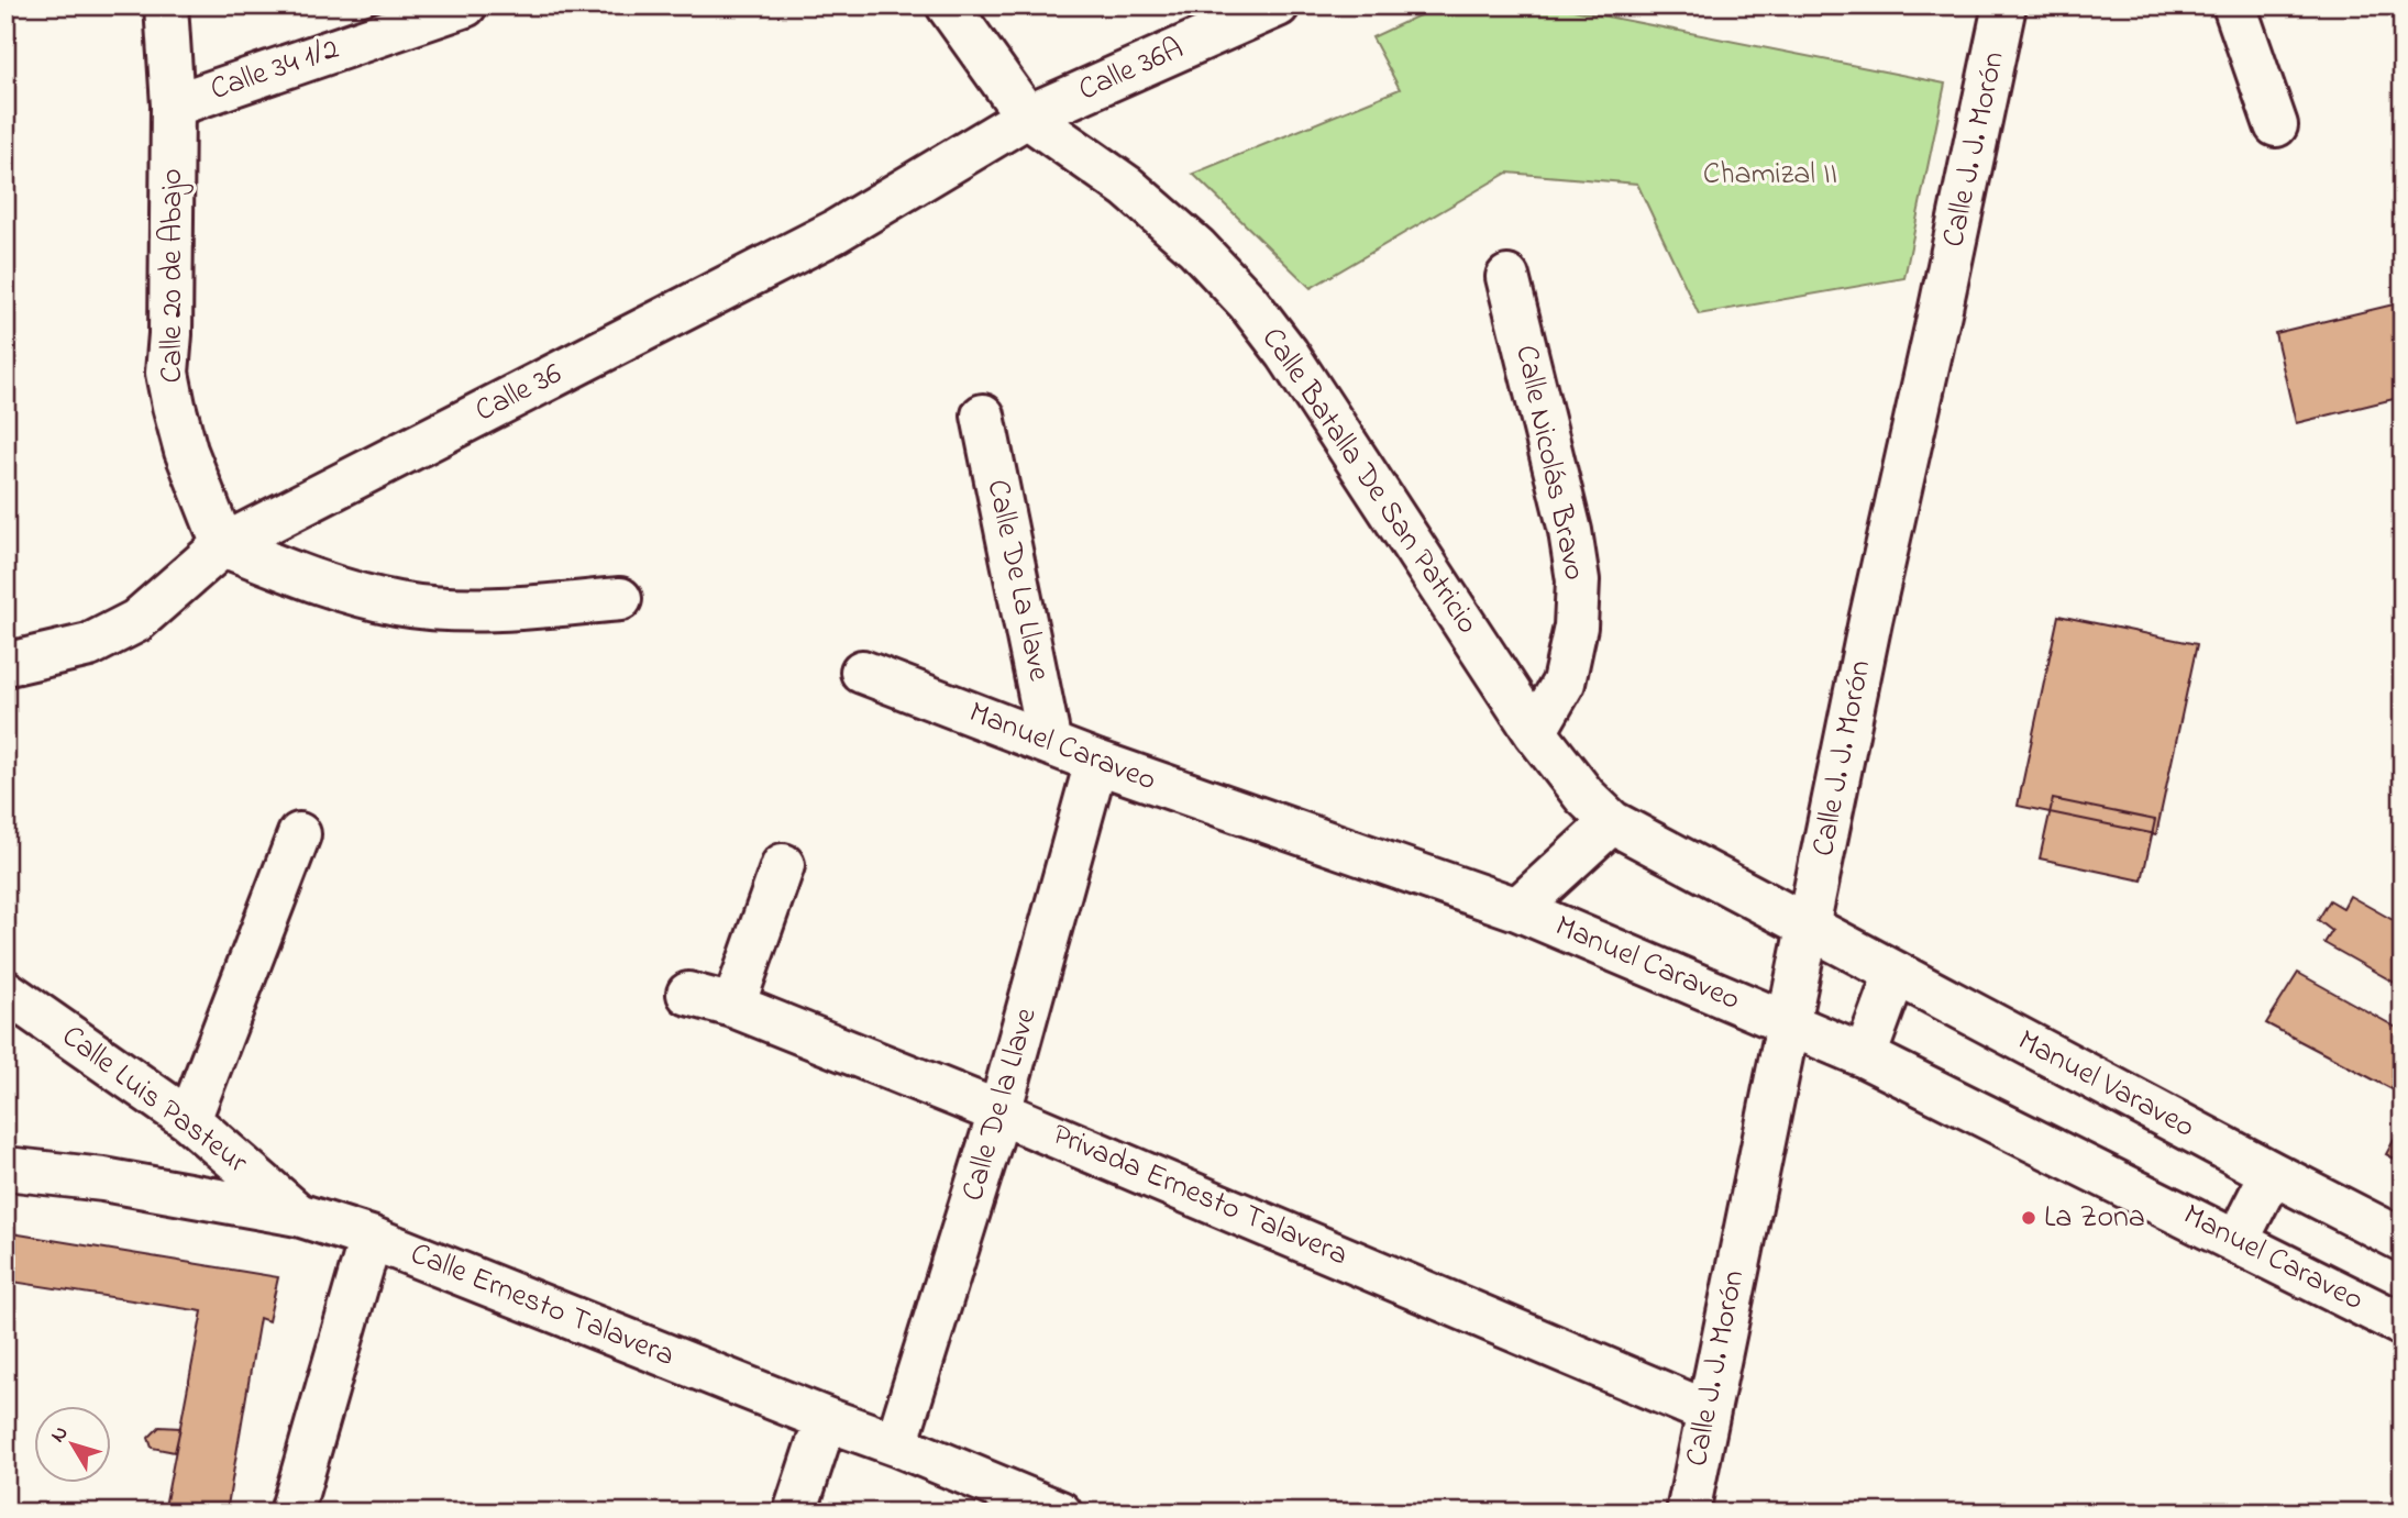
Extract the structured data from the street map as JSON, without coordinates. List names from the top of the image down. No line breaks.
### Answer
{"streets":{"street":["Calle 34 1/2","Calle 36A","Calle J. J. Morón","Calle 20 de Abajo","Calle 36","Calle Nicolás Bravo","Calle Batalla De San Patricio","Calle De La Llave","Manuel Caraveo","Manuel Varaveo","Calle Luis Pasteur","Calle De la Llave","Privada Ernesto Talavera","Calle Ernesto Talavera"]},"crossings":[["Calle 34 1/2","Calle 20 de Abajo"],["Calle 36A","Calle 36"],["Calle 36A","Calle Batalla De San Patricio"],["Calle J. J. Morón","Calle Batalla De San Patricio"],["Calle J. J. Morón","Manuel Caraveo"],["Calle J. J. Morón","Manuel Varaveo"],["Calle J. J. Morón","Privada Ernesto Talavera"],["Calle 20 de Abajo","Calle 36"],["Calle 36","Calle Batalla De San Patricio"],["Calle Nicolás Bravo","Calle Batalla De San Patricio"],["Calle Batalla De San Patricio","Manuel Varaveo"],["Calle De La Llave","Manuel Caraveo"],["Manuel Caraveo","Calle De la Llave"],["Calle Luis Pasteur","Calle Ernesto Talavera"],["Calle De la Llave","Privada Ernesto Talavera"],["Calle De la Llave","Calle Ernesto Talavera"]],"parks":["Chamizal II"],"places":["La Zona"],"north":"top left"}
